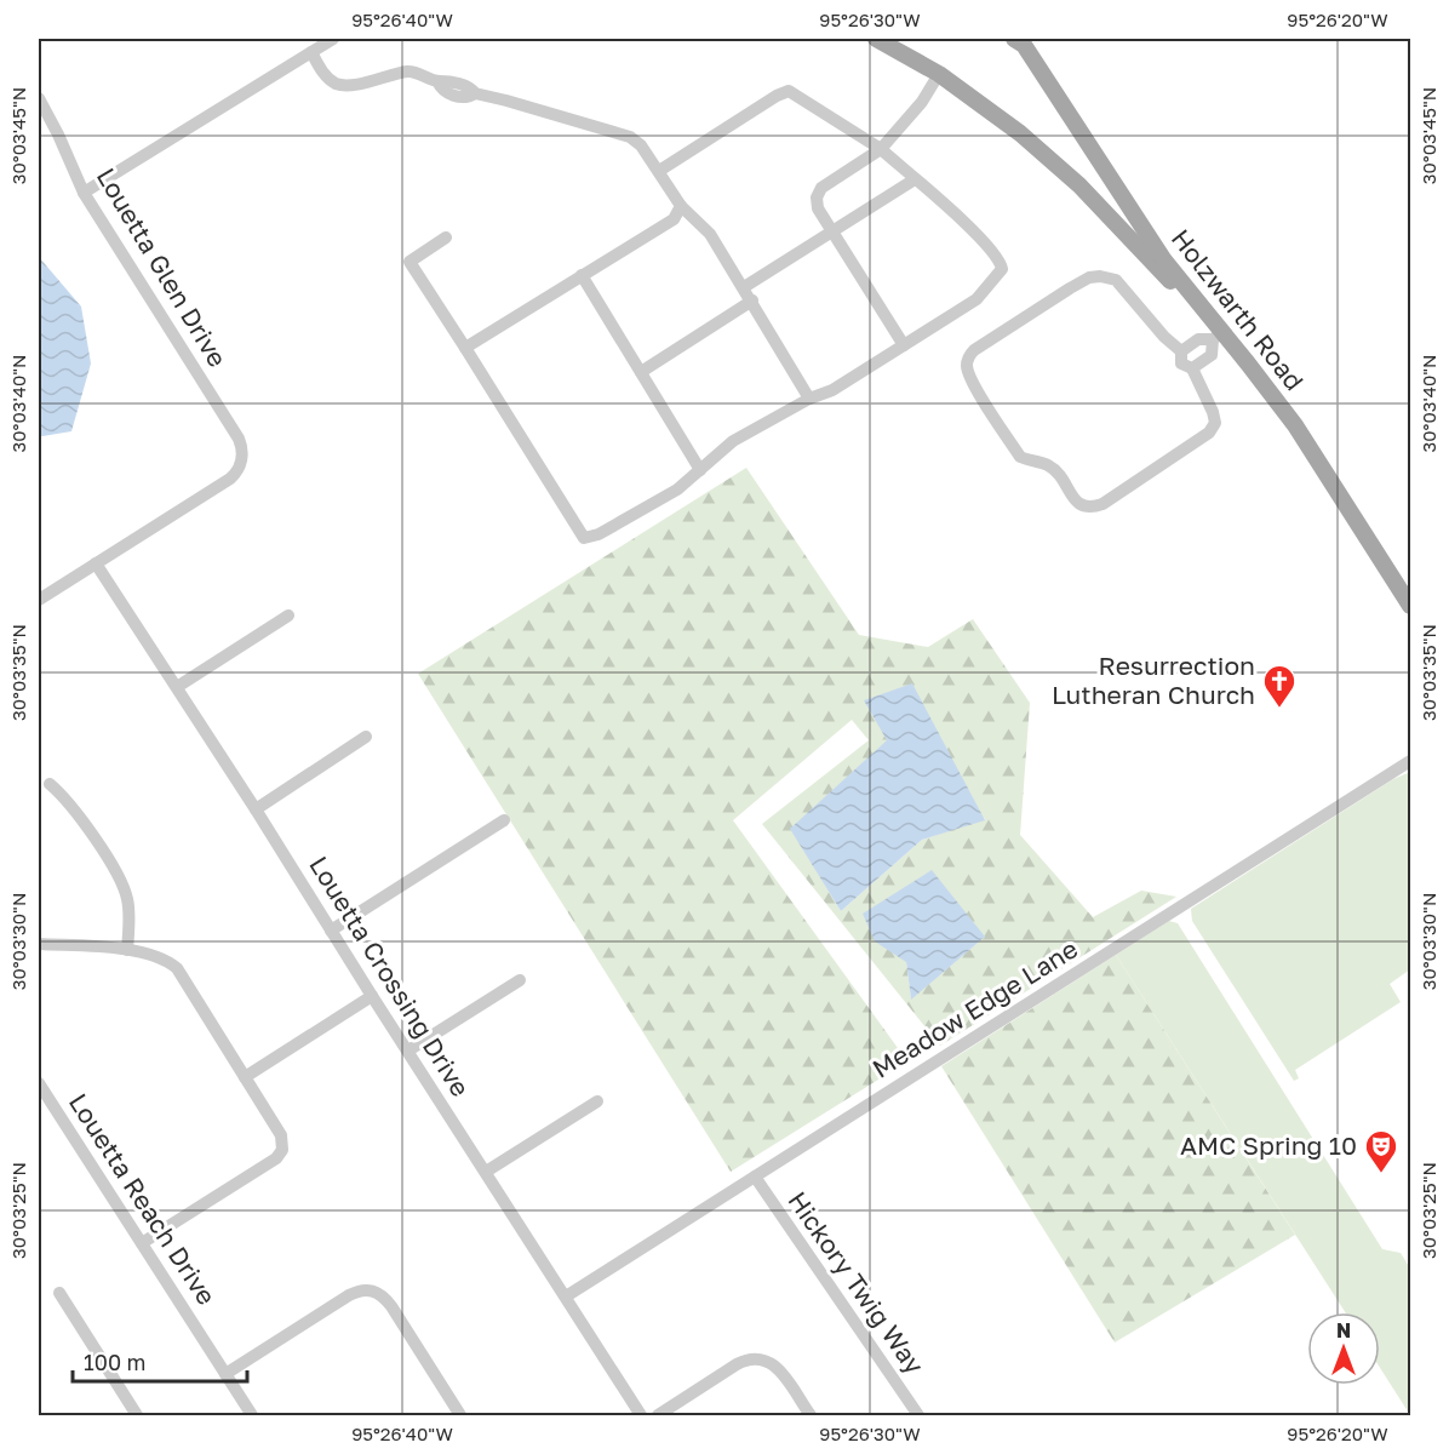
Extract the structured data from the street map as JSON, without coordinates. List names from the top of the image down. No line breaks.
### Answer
{"streets":{"main road":["Holzwarth Road"],"street":["Louetta Glen Drive","Louetta Crossing Drive","Meadow Edge Lane","Louetta Reach Drive","Hickory Twig Way"]},"crossings":[["Louetta Glen Drive","Louetta Crossing Drive"],["Louetta Crossing Drive","Meadow Edge Lane"],["Meadow Edge Lane","Hickory Twig Way"]],"places":{"church":["Resurrection Lutheran Church"],"theatre":["AMC Spring 10"]},"scale_bar":"100 m","north":"top","coordinates":["95°26'40\"W","95°26'30\"W","95°26'20\"W","30°03'45\"N","30°03'40\"N","30°03'35\"N","30°03'30\"N","30°03'25\"N"]}
